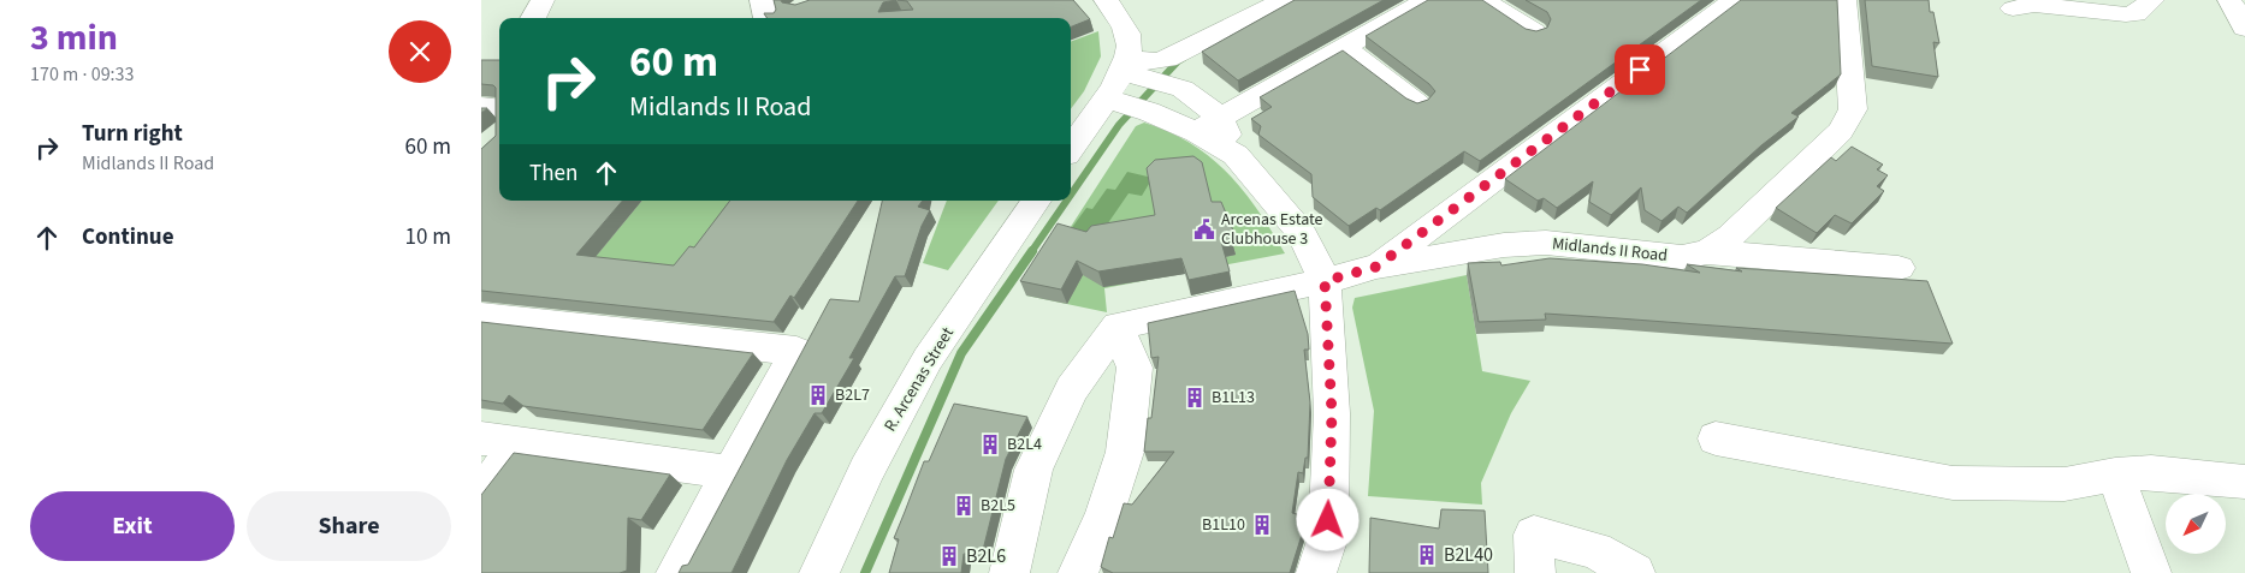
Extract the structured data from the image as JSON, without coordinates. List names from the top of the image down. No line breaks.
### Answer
{"streets":{"street":["Midlands II Road","R. Arcenas Street"]},"places":{"public building":["Arcenas Estate Clubhouse 3"],"building":["B2L7","B1L13","B2L4","B2L5","B1L10","B2L40","B2L6"]},"north":"bottom left","page":{"heading":["3 min","170 m · 09:33"],"turn":["60 m","Midlands II Road"],"list":[{"name":"Turn right","note":"Midlands II Road","value":"60 m"},{"name":"Continue","value":"10 m"}],"then":"Then","buttons":["Exit","Share"]}}
